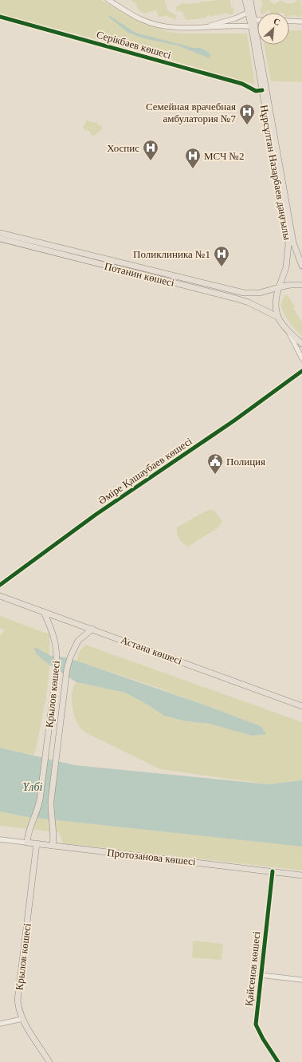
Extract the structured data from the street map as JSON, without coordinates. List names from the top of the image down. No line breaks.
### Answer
{"streets":{"main road":["Нұрсұлтан Назарбаев даңғылы","Потанин көшесі","Астана көшесі","Крылов көшесі","Протозанова көшесі"],"street":["Серікбаев көшесі","Әміре Қашаубаев көшесі","Қайсенов көшесі"]},"crossings":[["Серікбаев көшесі","Нұрсұлтан Назарбаев даңғылы"],["Нұрсұлтан Назарбаев даңғылы","Потанин көшесі"],["Астана көшесі","Крылов көшесі"],["Крылов көшесі","Протозанова көшесі"],["Протозанова көшесі","Қайсенов көшесі"]],"water":["Үлбі"],"places":{"hospital":["Семейная врачебная амбулатория №7","Хоспис","МСЧ №2","Поликлиника №1"],"public building":["Полиция"]},"north":"top right"}
